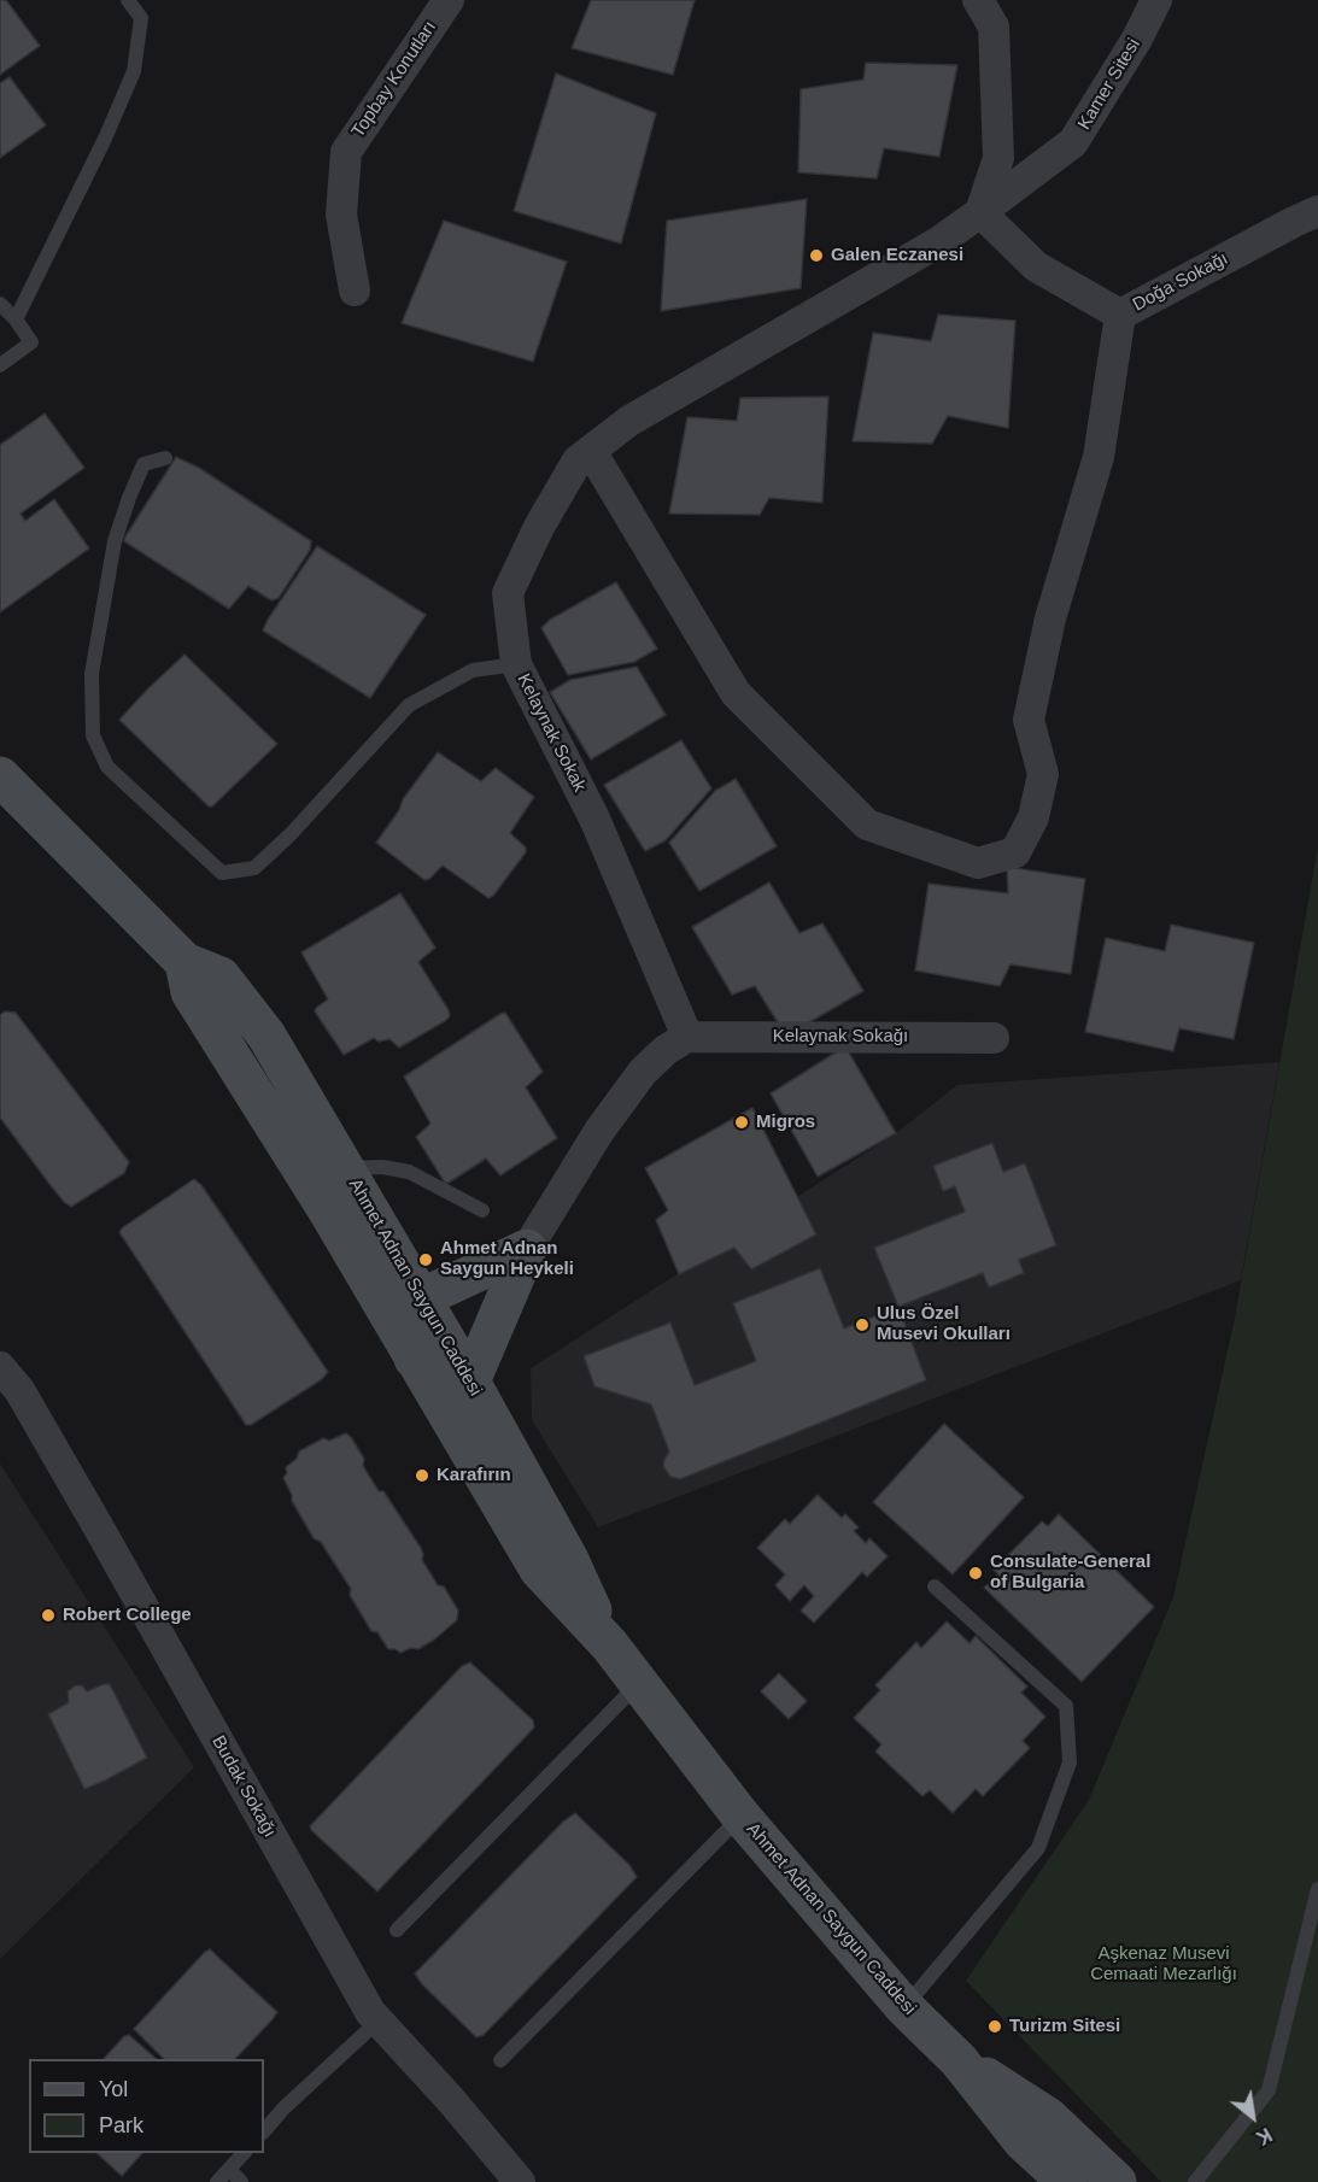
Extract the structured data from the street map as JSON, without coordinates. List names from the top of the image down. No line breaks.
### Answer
{"streets":{"main road":["Ahmet Adnan Saygun Caddesi"],"street":["Topbay Konutları","Kamer Sitesi","Doğa Sokağı","Kelaynak Sokak","Kelaynak Sokağı","Budak Sokağı"]},"crossings":[["Kamer Sitesi","Doğa Sokağı"],["Kamer Sitesi","Kelaynak Sokak"],["Doğa Sokağı","Kelaynak Sokak"],["Kelaynak Sokak","Kelaynak Sokağı"]],"parks":["Aşkenaz Musevi Cemaati Mezarlığı"],"places":["Galen Eczanesi","Migros","Ahmet Adnan Saygun Heykeli","Ulus Özel Musevi Okulları","Karafırın","Consulate-General of Bulgaria","Robert College","Turizm Sitesi"],"legend":["Yol","Park"],"north":"bottom right"}
